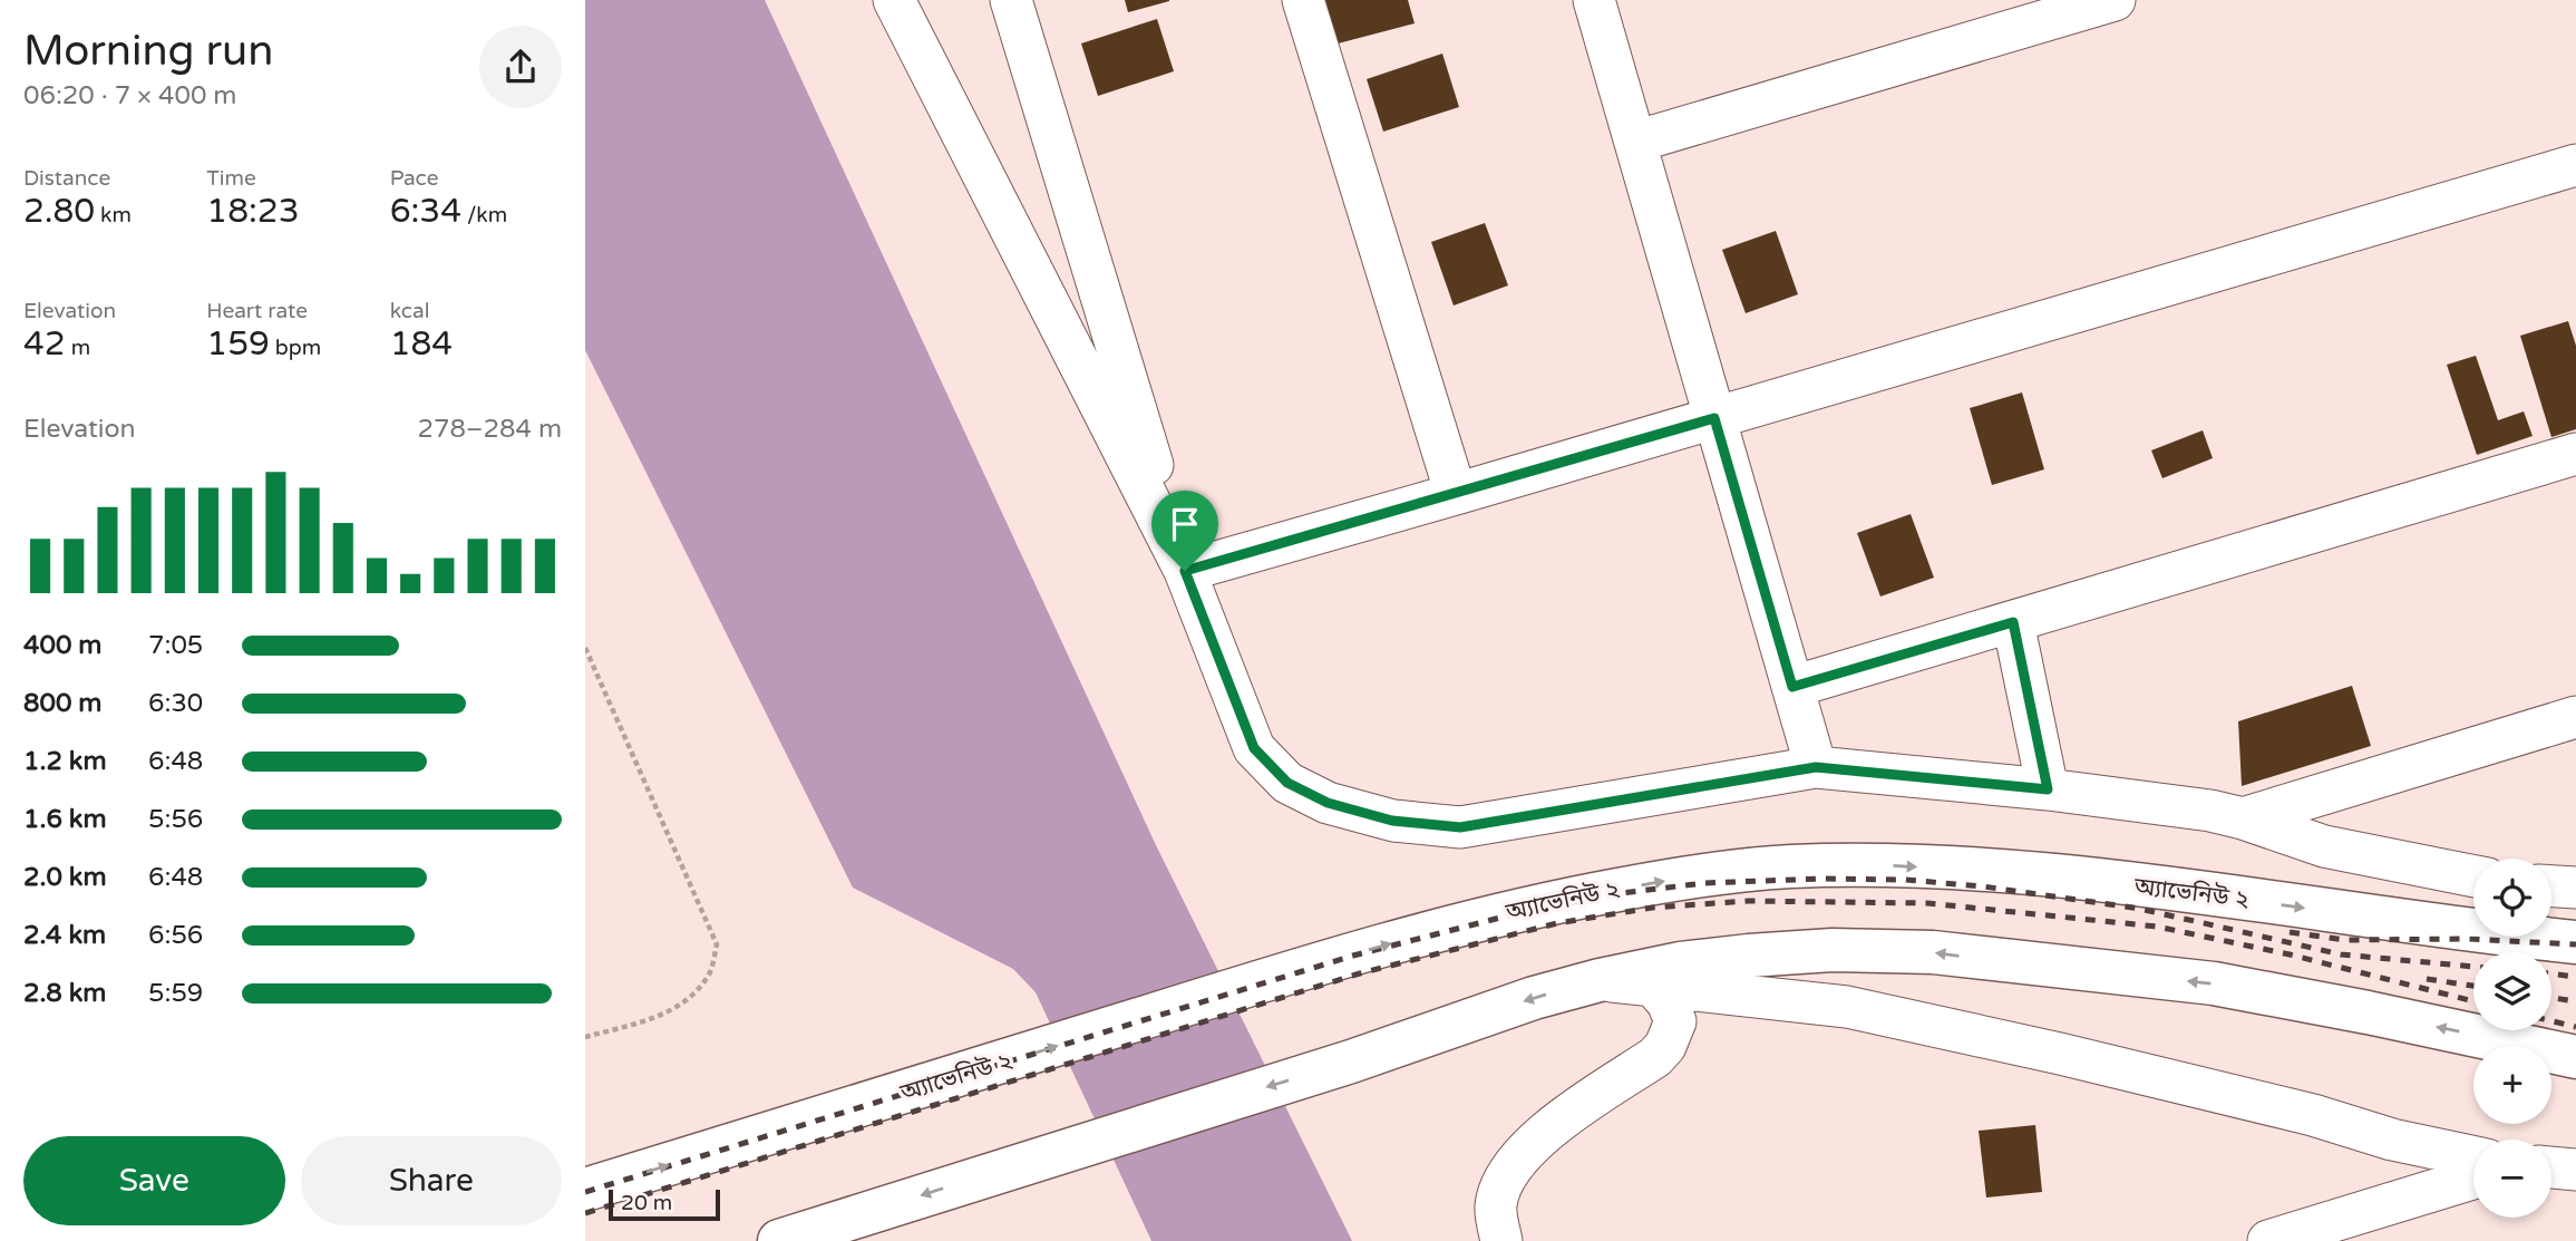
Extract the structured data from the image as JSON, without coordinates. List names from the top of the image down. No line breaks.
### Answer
{"streets":{"main road":["অ্যাভেনিউ ২"]},"scale_bar":"20 m","page":{"heading":["Morning run","06:20 · 7 × 400 m"],"stats":[["Distance","2.80 km"],["Time","18:23"],["Pace","6:34 /km"],["Elevation","42 m"],["Heart rate","159 bpm"],["kcal","184"]],"chart":["Elevation","278–284 m"],"list":[{"name":"400 m","note":"7:05"},{"name":"800 m","note":"6:30"},{"name":"1.2 km","note":"6:48"},{"name":"1.6 km","note":"5:56"},{"name":"2.0 km","note":"6:48"},{"name":"2.4 km","note":"6:56"},{"name":"2.8 km","note":"5:59"}],"map_buttons":["+","−"],"buttons":["Save","Share"],"scale":"20 m"}}
